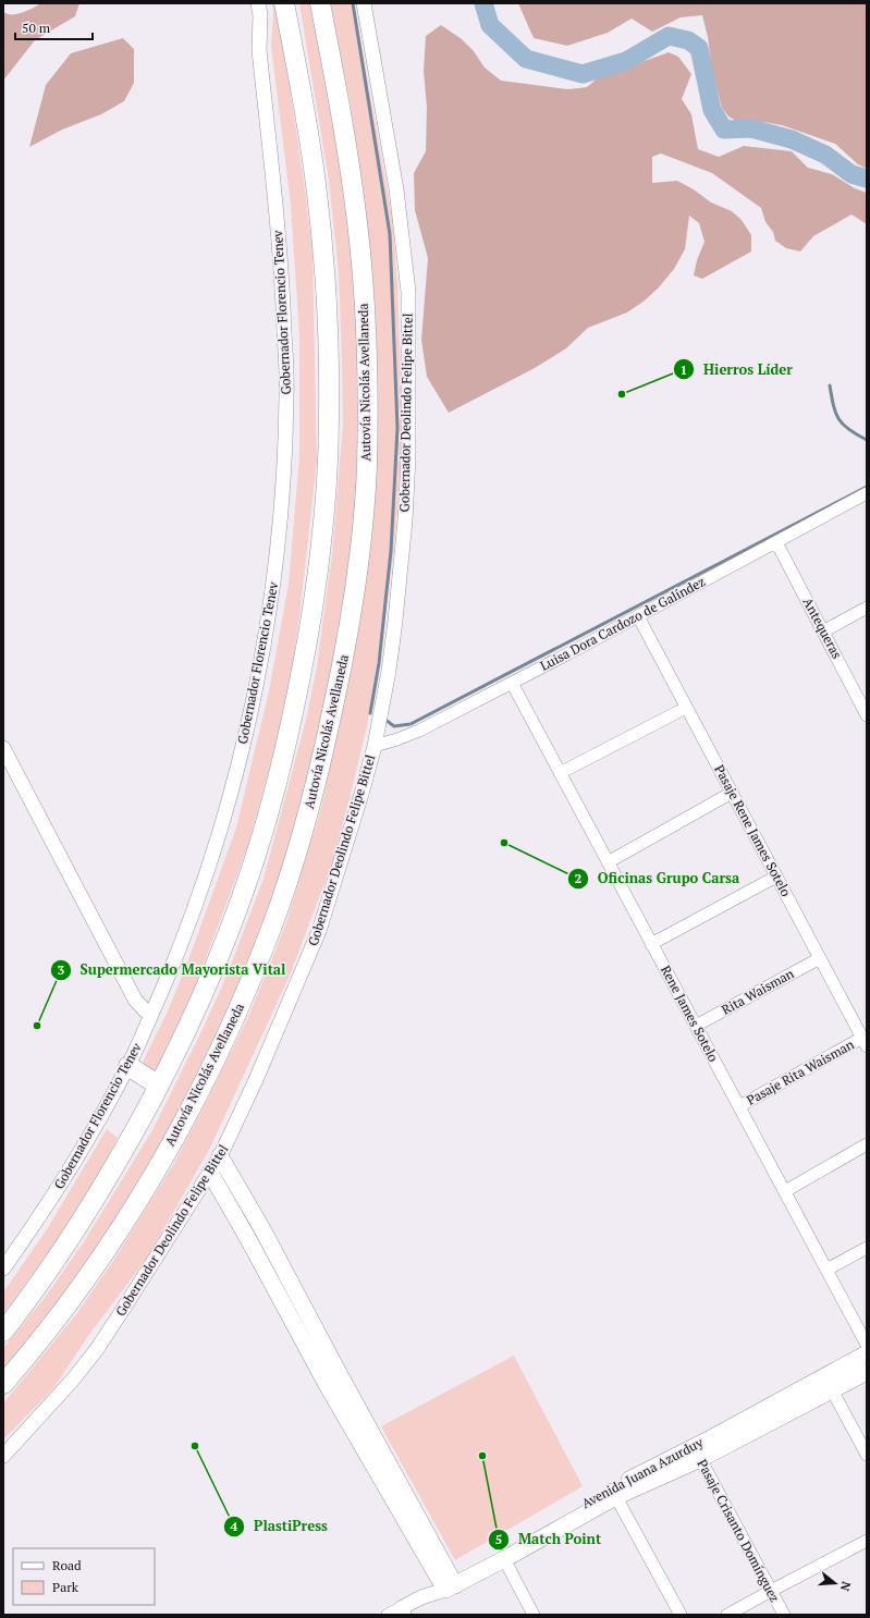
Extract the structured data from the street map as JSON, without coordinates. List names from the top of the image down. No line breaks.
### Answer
{"streets":{"highway":["Autovía Nicolás Avellaneda"],"main road":["Avenida Juana Azurduy"],"street":["Gobernador Florencio Tenev","Gobernador Deolindo Felipe Bittel","Luisa Dora Cardozo de Galíndez","Antequeras","Pasaje Rene James Sotelo","Rita Waisman","Rene James Sotelo","Pasaje Rita Waisman","Pasaje Crisanto Domínguez"]},"crossings":[["Gobernador Deolindo Felipe Bittel","Luisa Dora Cardozo de Galíndez"],["Luisa Dora Cardozo de Galíndez","Antequeras"],["Luisa Dora Cardozo de Galíndez","Pasaje Rene James Sotelo"],["Luisa Dora Cardozo de Galíndez","Rene James Sotelo"],["Pasaje Rene James Sotelo","Rita Waisman"],["Pasaje Rene James Sotelo","Pasaje Rita Waisman"],["Rita Waisman","Rene James Sotelo"],["Rene James Sotelo","Pasaje Rita Waisman"],["Avenida Juana Azurduy","Pasaje Crisanto Domínguez"]],"places":["Hierros Líder","Oficinas Grupo Carsa","Supermercado Mayorista Vital","PlastiPress","Match Point"],"legend":["Road","Park"],"scale_bar":"50 m","north":"right"}
